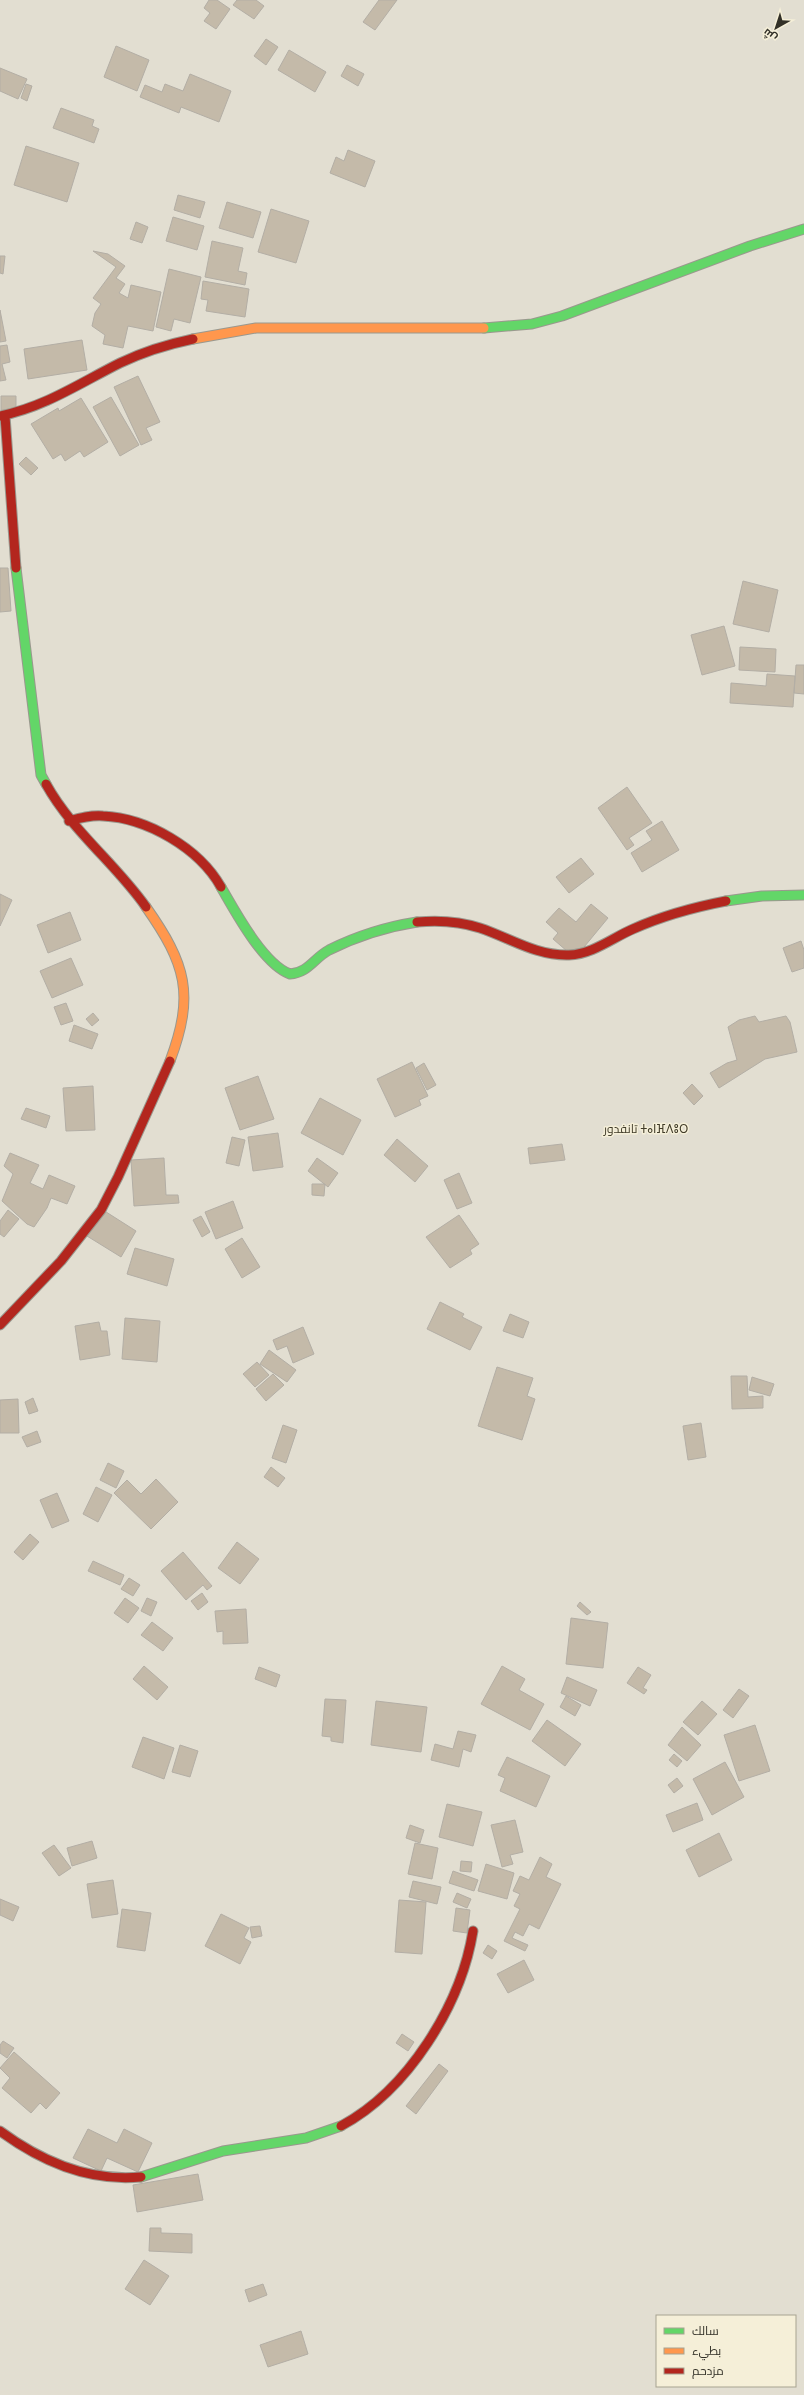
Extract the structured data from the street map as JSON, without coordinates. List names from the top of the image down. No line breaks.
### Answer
{"districts":["تانفدور ⵜⴰⵏⴼⴷⵓⵔ"],"legend":["سالك","بطيء","مزدحم"],"north":"bottom left"}
